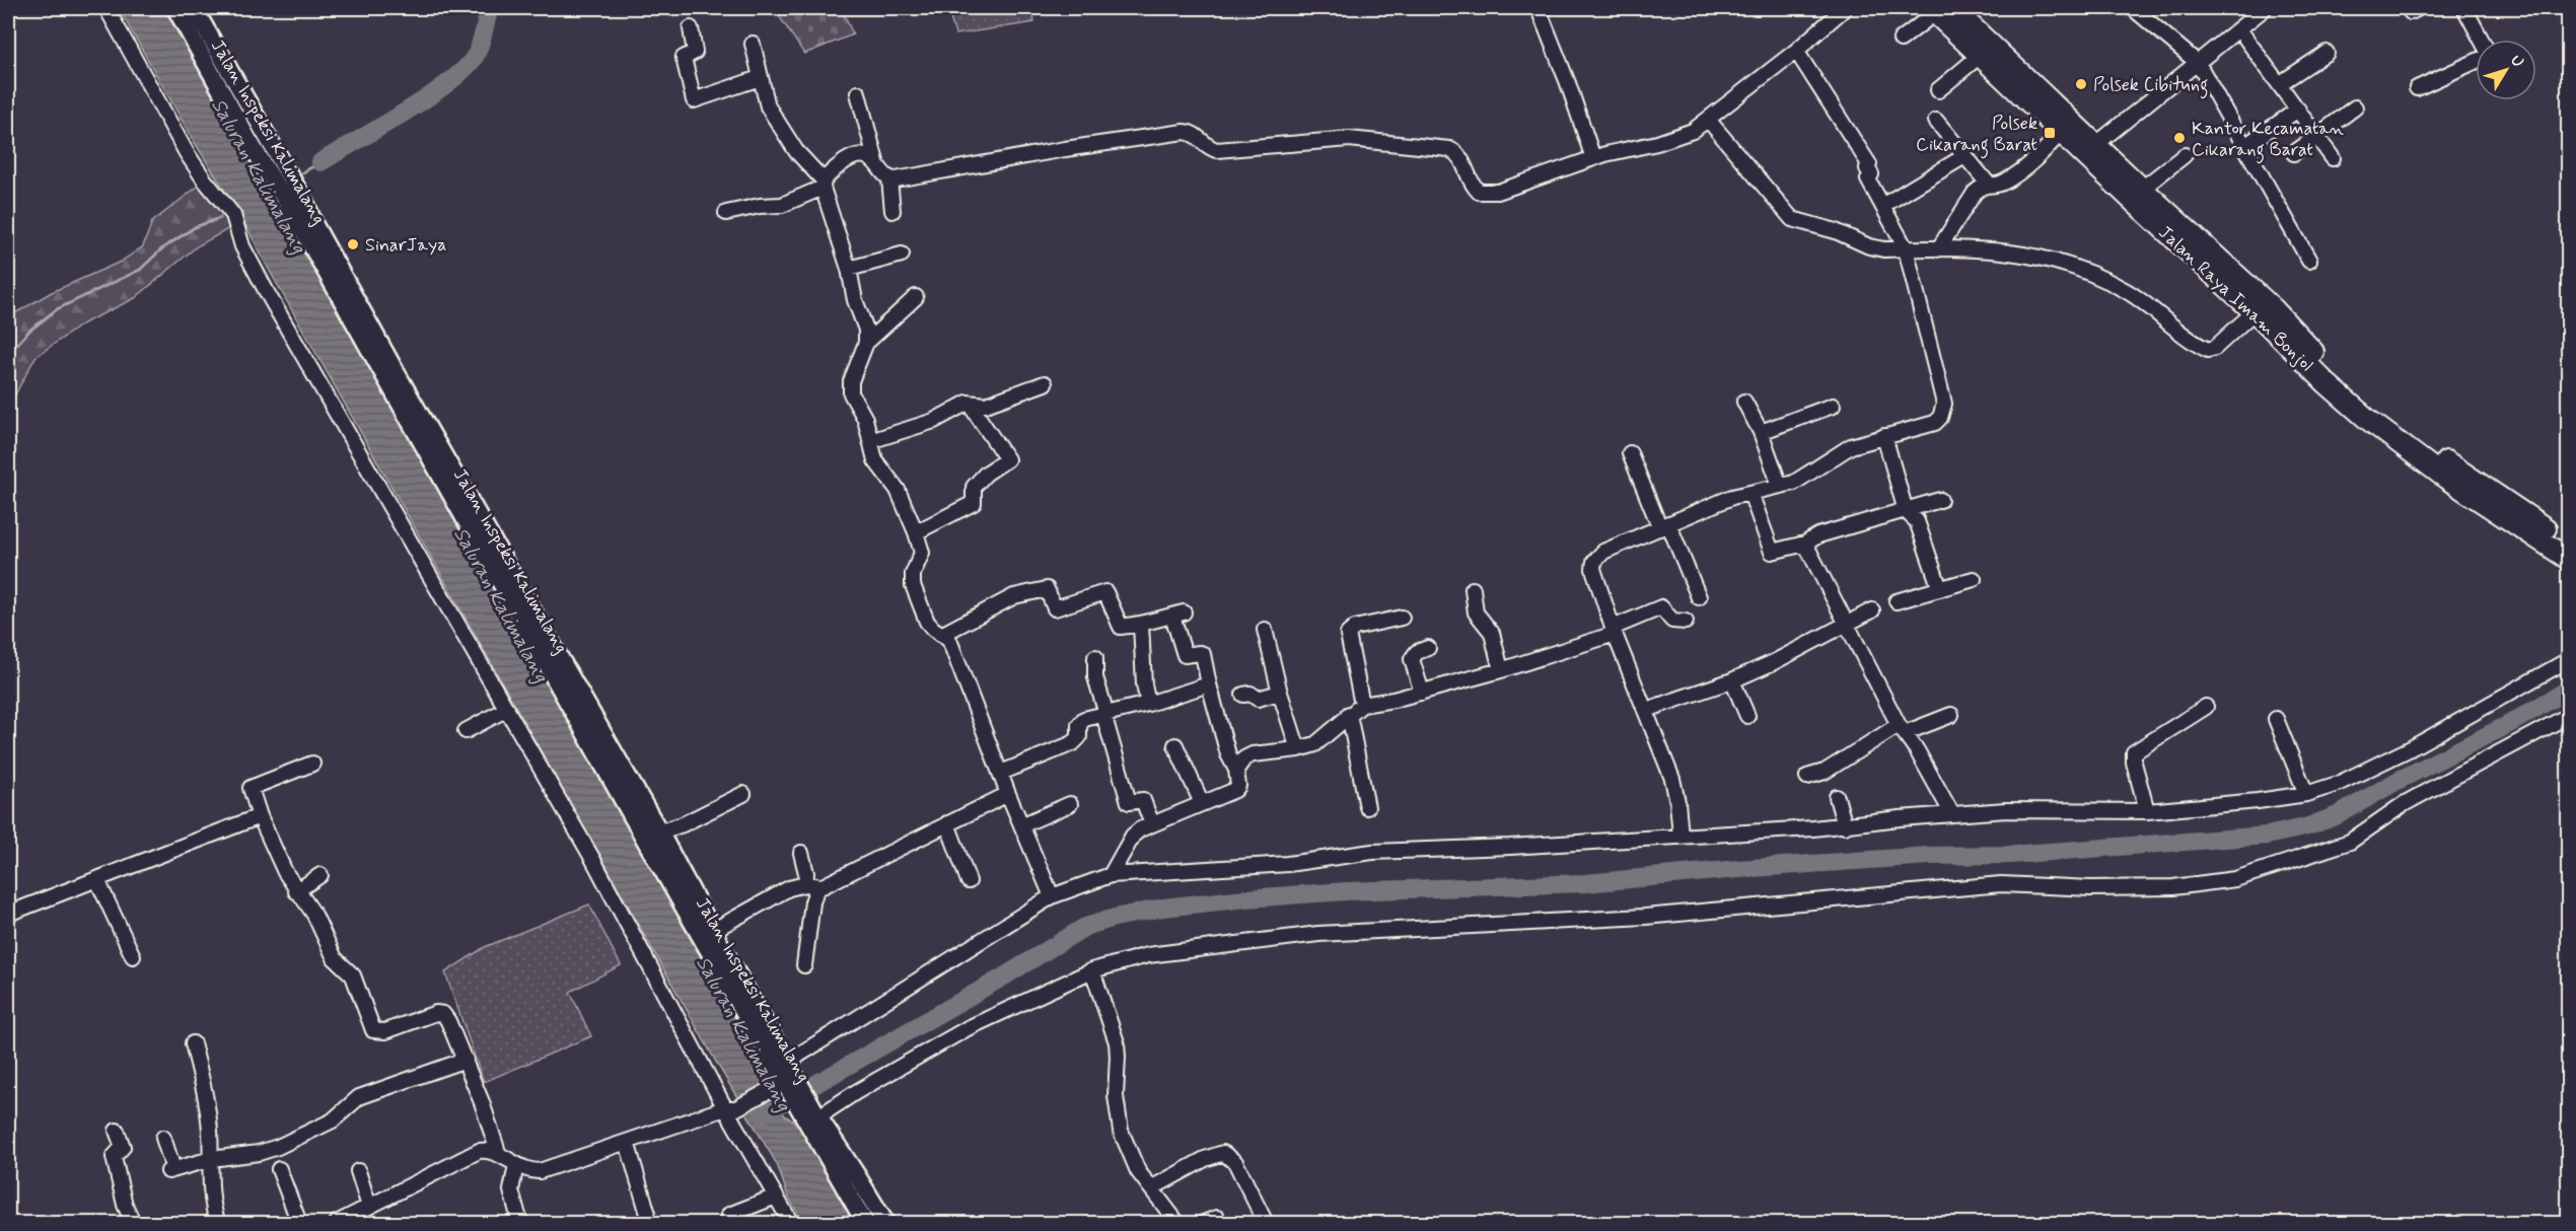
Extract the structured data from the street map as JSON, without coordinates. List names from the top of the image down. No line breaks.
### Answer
{"streets":{"highway":["Jalan Raya Imam Bonjol"],"main road":["Jalan Inspeksi Kalimalang"]},"water":["Saluran Kalimalang"],"places":{"other":["Polsek Cibitung","Kantor Kecamatan Cikarang Barat","SinarJaya"],"transit":["Polsek Cikarang Barat"]},"north":"top right"}
